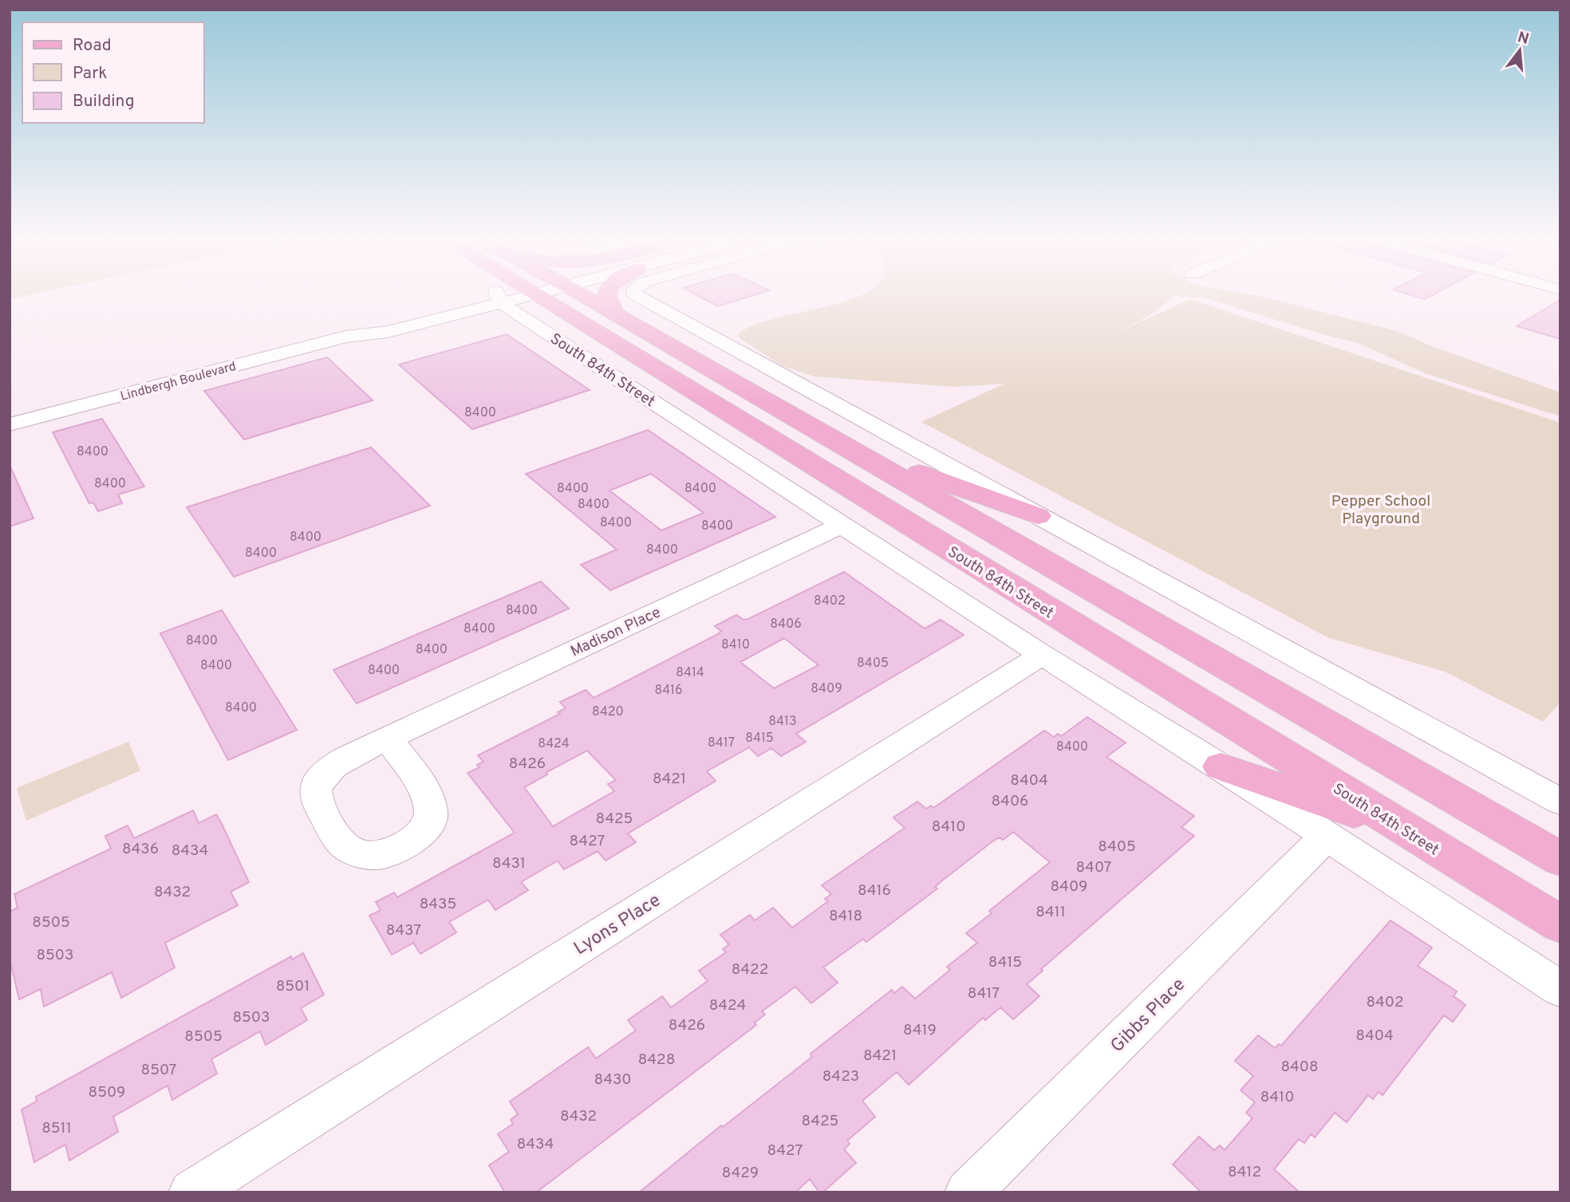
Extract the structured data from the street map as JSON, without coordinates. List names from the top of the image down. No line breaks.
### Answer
{"streets":{"main road":["South 84th Street"],"street":["Lindbergh Boulevard","Madison Place","Lyons Place","Gibbs Place"]},"crossings":[["South 84th Street","Madison Place"],["South 84th Street","Lyons Place"],["South 84th Street","Gibbs Place"]],"parks":["Pepper School Playground"],"house_numbers":["8400","8400","8400","8400","8400","8400","8400","8400","8400","8400","8400","8402","8400","8406","8400","8400","8410","8400","8405","8400","8400","8414","8409","8416","8400","8420","8413","8415","8417","8424","8400","8426","8421","8404","8406","8425","8410","8427","8405","8436","8434","8431","8407","8409","8416","8432","8435","8411","8418","8505","8437","8503","8415","8422","8501","8417","8402","8424","8503","8426","8419","8404","8505","8421","8428","8408","8507","8423","8430","8509","8410","8432","8425","8511","8434","8427","8412","8429"],"legend":["Road","Park","Building"],"north":"top"}
